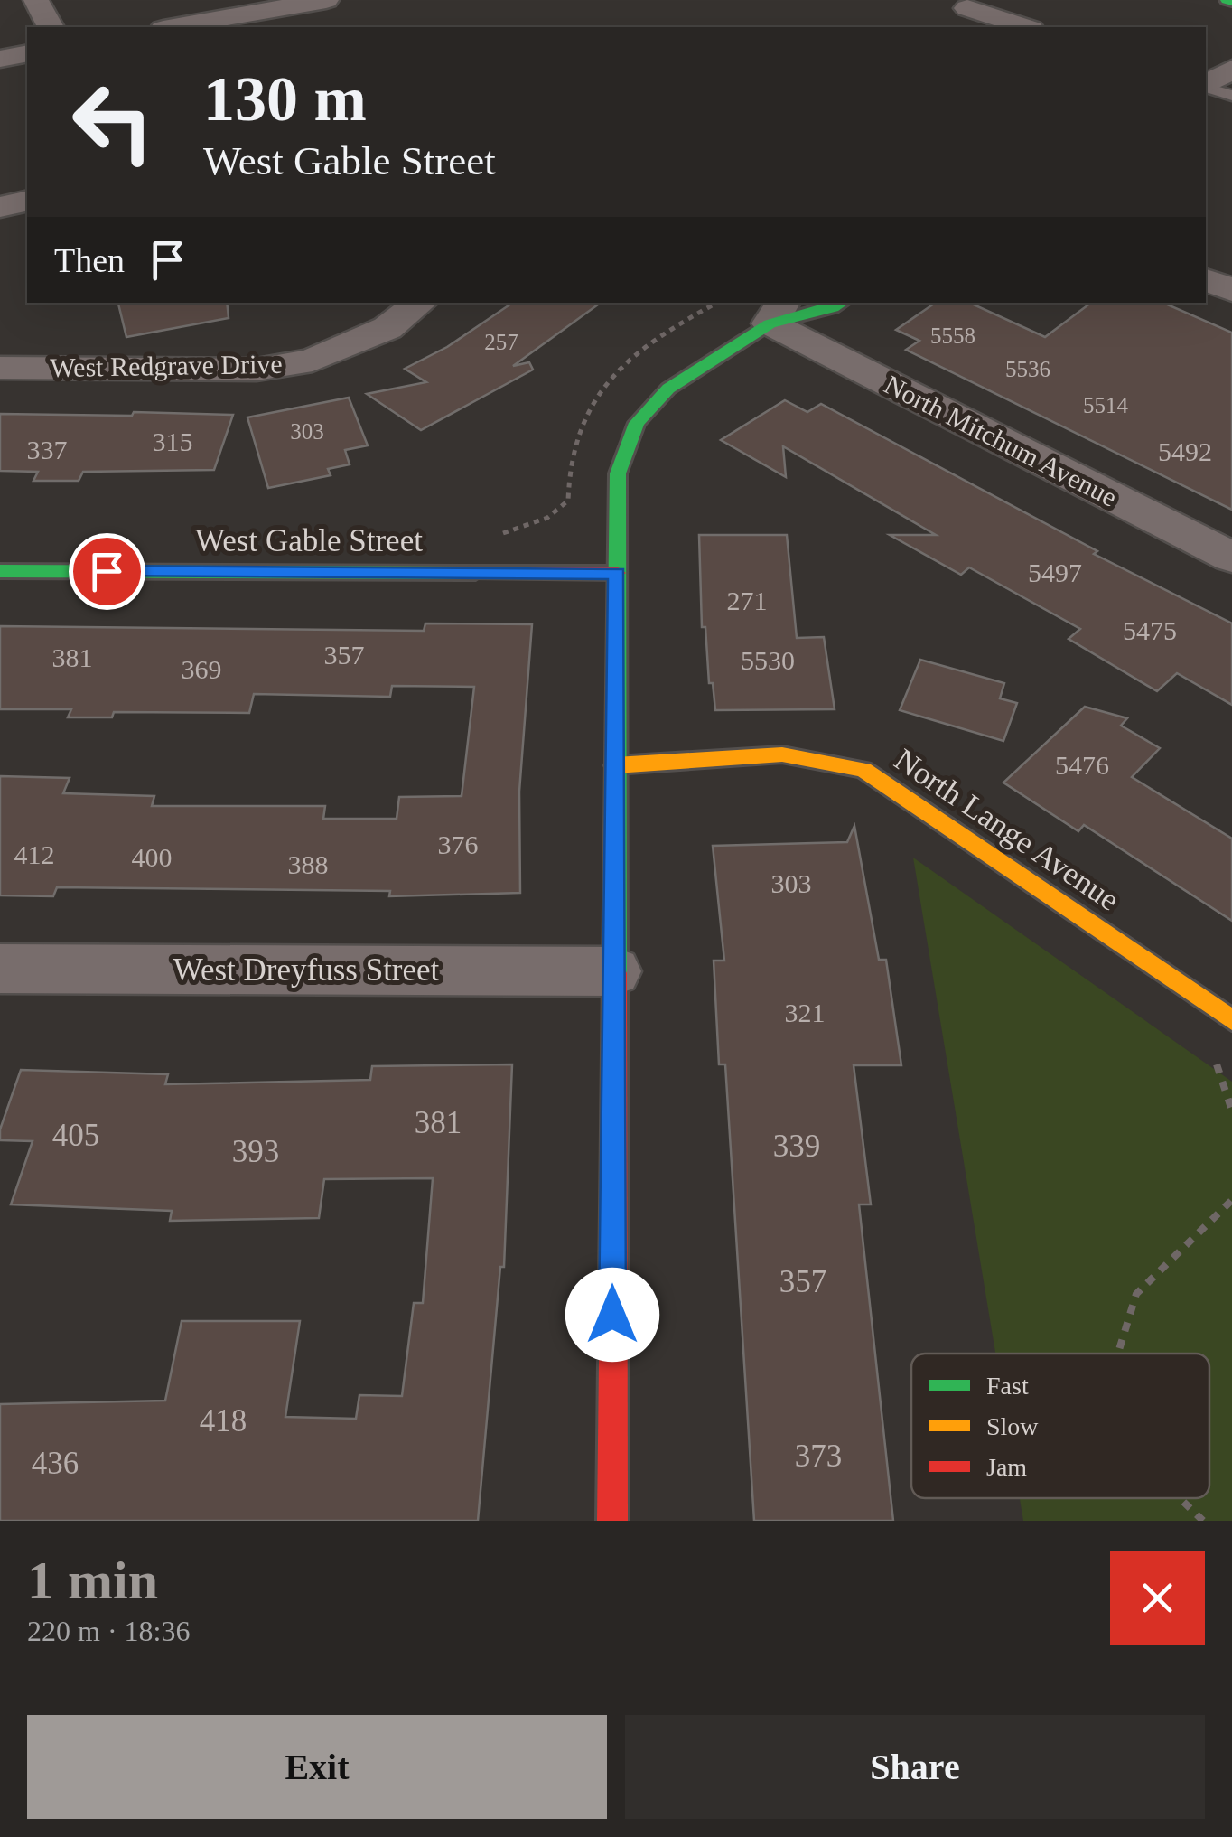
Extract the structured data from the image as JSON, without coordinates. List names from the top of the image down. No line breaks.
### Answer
{"streets":{"street":["West Redgrave Drive","North Mitchum Avenue","West Gable Street","North Lange Avenue","West Dreyfuss Street"]},"house_numbers":["5558","257","5536","5514","303","315","337","5492","5497","271","5475","357","381","5530","369","5476","376","412","400","388","303","321","381","405","339","393","357","418","373","436"],"legend":["Fast","Slow","Jam"],"page":{"turn":["130 m","West Gable Street"],"then":"Then","heading":["1 min","220 m · 18:36"],"buttons":["Exit","Share"]}}
